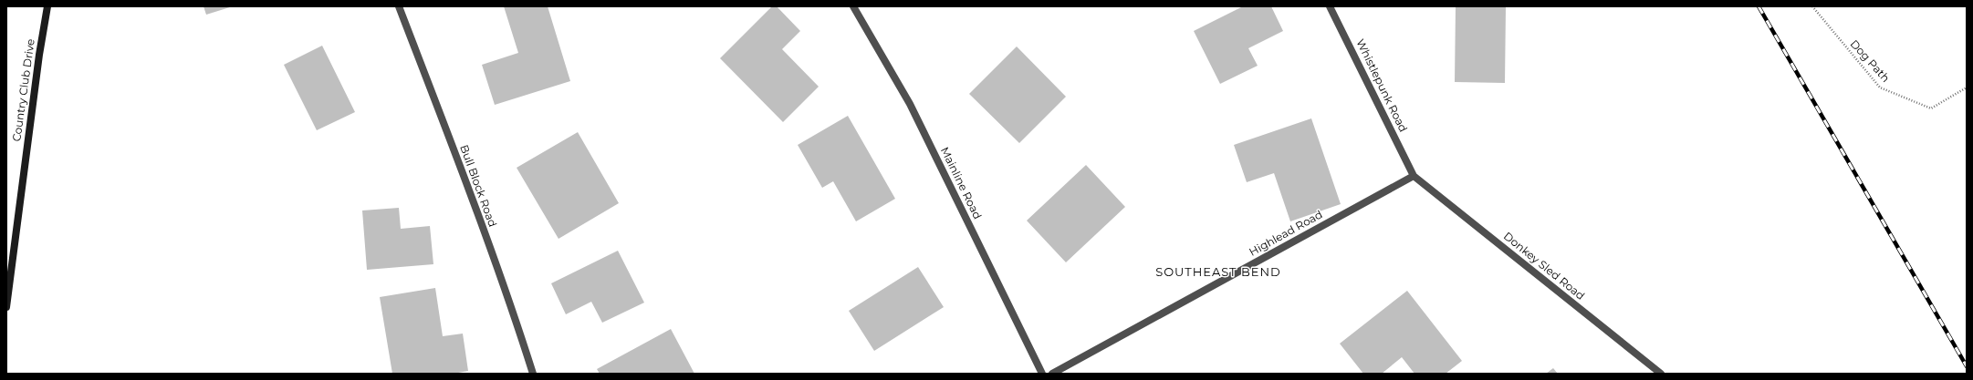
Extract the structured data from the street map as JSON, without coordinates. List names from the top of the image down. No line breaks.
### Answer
{"streets":{"street":["Whistlepunk Road","Country Club Drive","Mainline Road","Bull Block Road","Highlead Road","Donkey Sled Road"],"path":["Dog Path"]},"crossings":[["Whistlepunk Road","Highlead Road"],["Whistlepunk Road","Donkey Sled Road"],["Highlead Road","Donkey Sled Road"]],"districts":["SOUTHEAST BEND"]}
